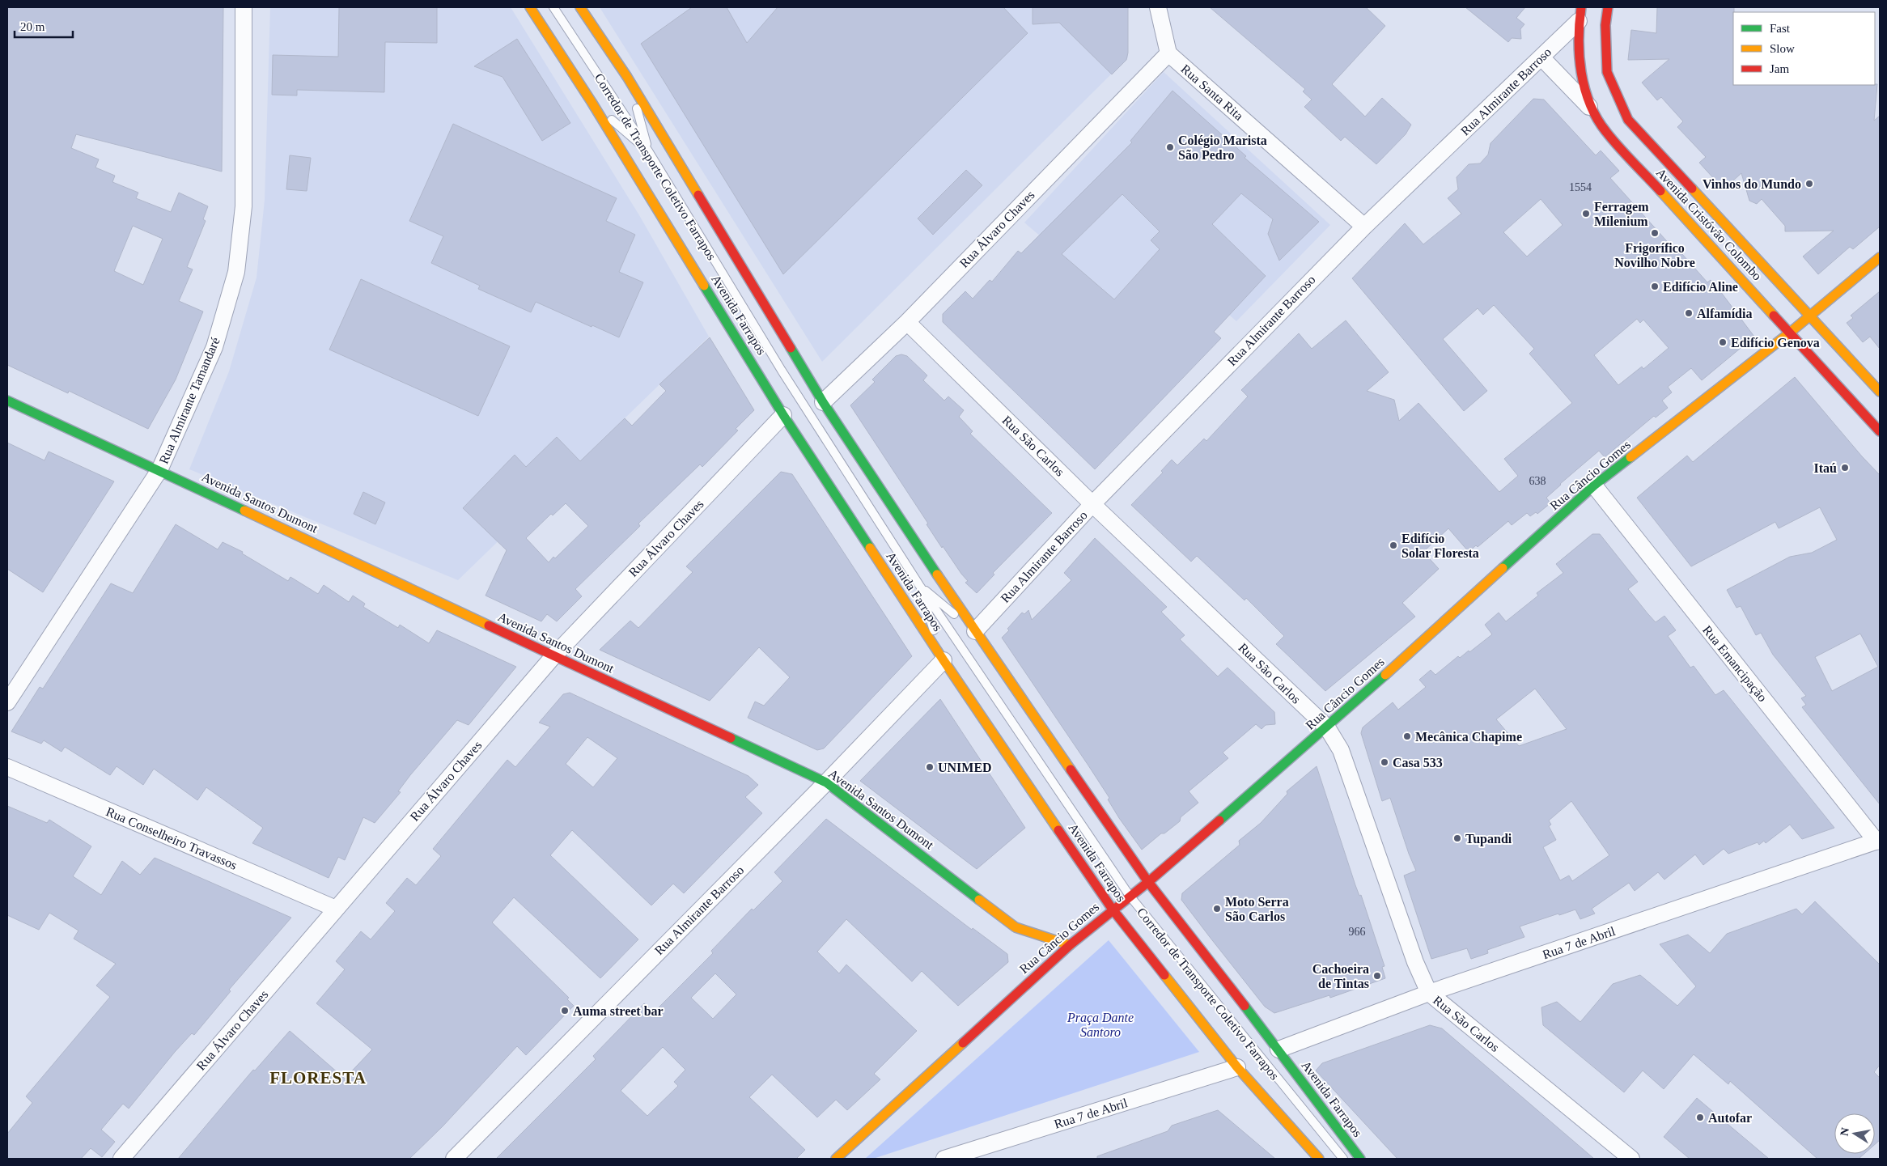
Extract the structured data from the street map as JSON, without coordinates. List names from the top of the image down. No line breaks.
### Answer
{"streets":{"main road":["Avenida Cristóvão Colombo","Avenida Farrapos","Rua Câncio Gomes","Avenida Santos Dumont"],"street":["Rua Almirante Barroso","Rua Santa Rita","Rua Álvaro Chaves","Rua Almirante Tamandaré","Rua São Carlos","Rua Emancipação","Rua Conselheiro Travassos","Rua 7 de Abril"],"lane":["Corredor de Transporte Coletivo Farrapos"]},"crossings":[["Rua Almirante Barroso","Rua Santa Rita"],["Rua Almirante Barroso","Avenida Cristóvão Colombo"],["Rua Almirante Barroso","Avenida Farrapos"],["Rua Almirante Barroso","Rua São Carlos"],["Rua Almirante Barroso","Avenida Santos Dumont"],["Rua Santa Rita","Rua Álvaro Chaves"],["Corredor de Transporte Coletivo Farrapos","Rua Câncio Gomes"],["Avenida Cristóvão Colombo","Rua Câncio Gomes"],["Rua Álvaro Chaves","Avenida Farrapos"],["Rua Álvaro Chaves","Rua São Carlos"],["Rua Álvaro Chaves","Avenida Santos Dumont"],["Rua Álvaro Chaves","Rua Conselheiro Travassos"],["Avenida Farrapos","Rua Câncio Gomes"],["Avenida Farrapos","Rua 7 de Abril"],["Rua Almirante Tamandaré","Avenida Santos Dumont"],["Rua São Carlos","Rua Câncio Gomes"],["Rua São Carlos","Rua 7 de Abril"],["Rua Câncio Gomes","Avenida Santos Dumont"],["Rua Câncio Gomes","Rua Emancipação"],["Rua Emancipação","Rua 7 de Abril"]],"districts":["FLORESTA"],"parks":["Praça Dante Santoro"],"places":["Colégio Marista São Pedro","Vinhos do Mundo","Ferragem Milenium","Frigorífico Novilho Nobre","Edifício Aline","Alfamídia","Edifício Genova","Itaú","Edifício Solar Floresta","Mecânica Chapime","Casa 533","UNIMED","Tupandi","Moto Serra São Carlos","Cachoeira de Tintas","Auma street bar","Autofar"],"house_numbers":["1554","638","966"],"legend":["Fast","Slow","Jam"],"scale_bar":"20 m","north":"left"}
